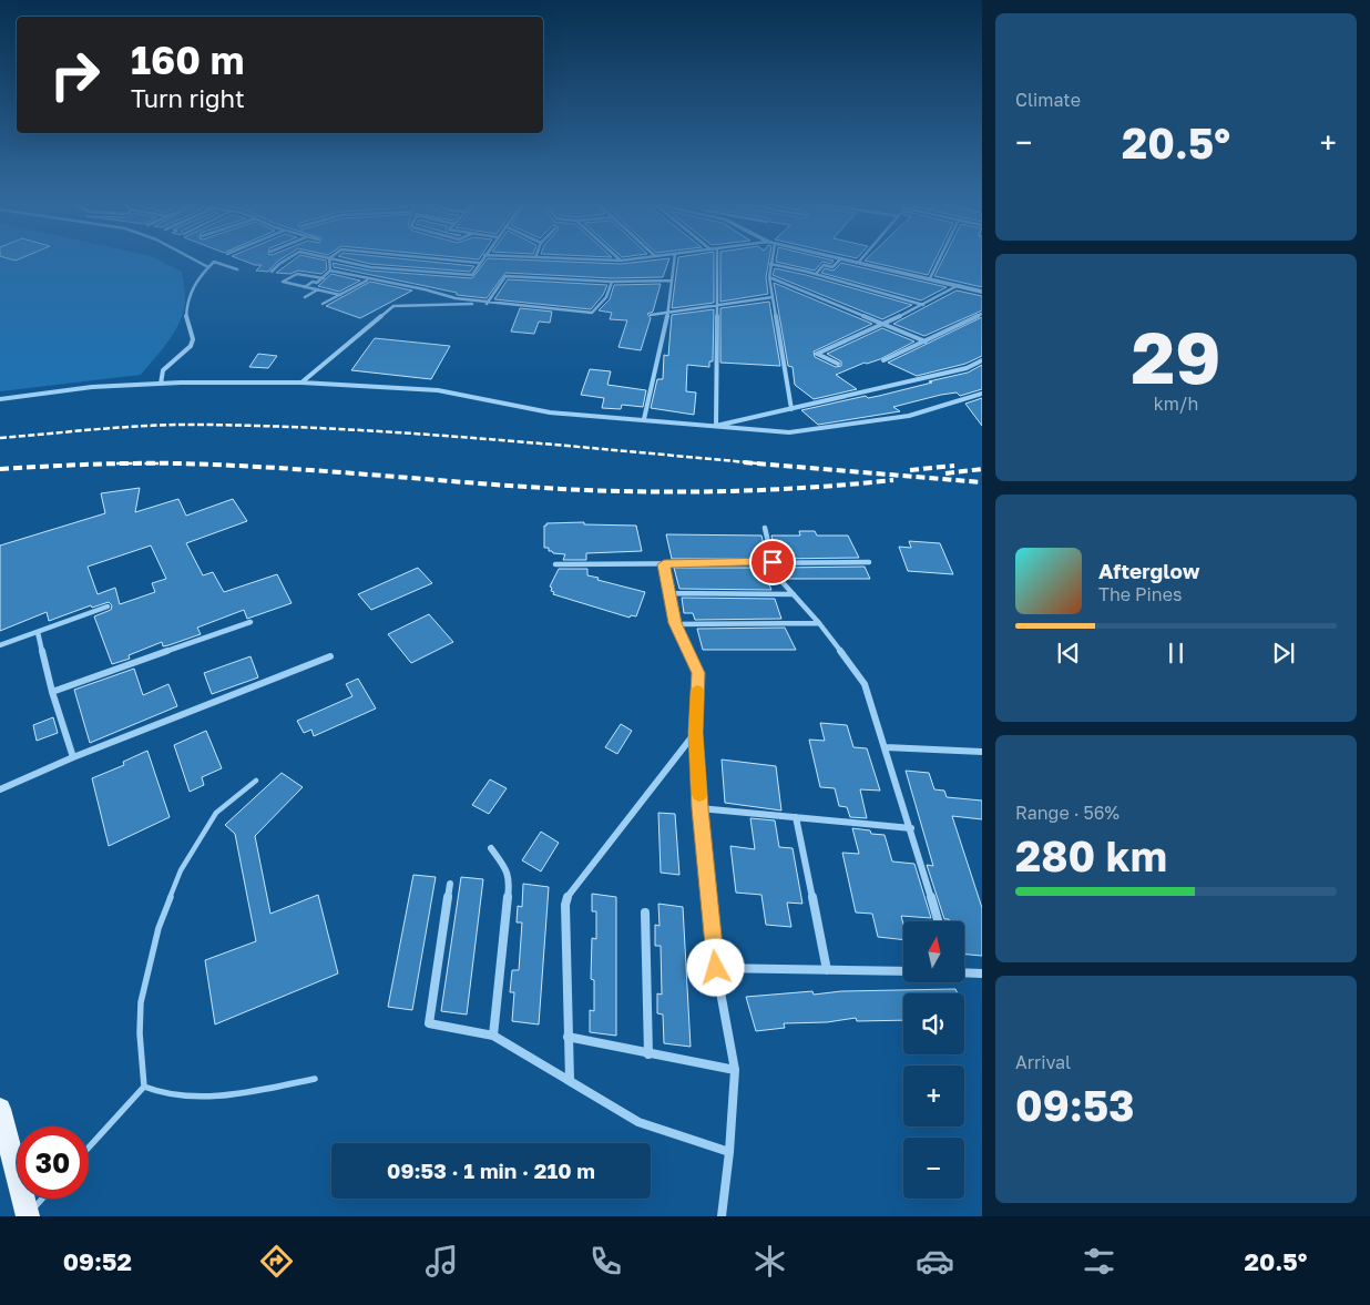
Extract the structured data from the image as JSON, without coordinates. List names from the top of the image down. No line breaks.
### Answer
{"north":"top","page":{"tile":["Climate",["29","km/h"],["Range · 56%","280 km"],["Arrival","09:53"]],"turn":["160 m","Turn right"],"heat":["−","20.5°","+"],"song":["Afterglow","The Pines"],"map_buttons":["+","−"],"limit":"30","trip":"09:53 · 1 min · 210 m","tabs":["09:52","20.5°"]}}
